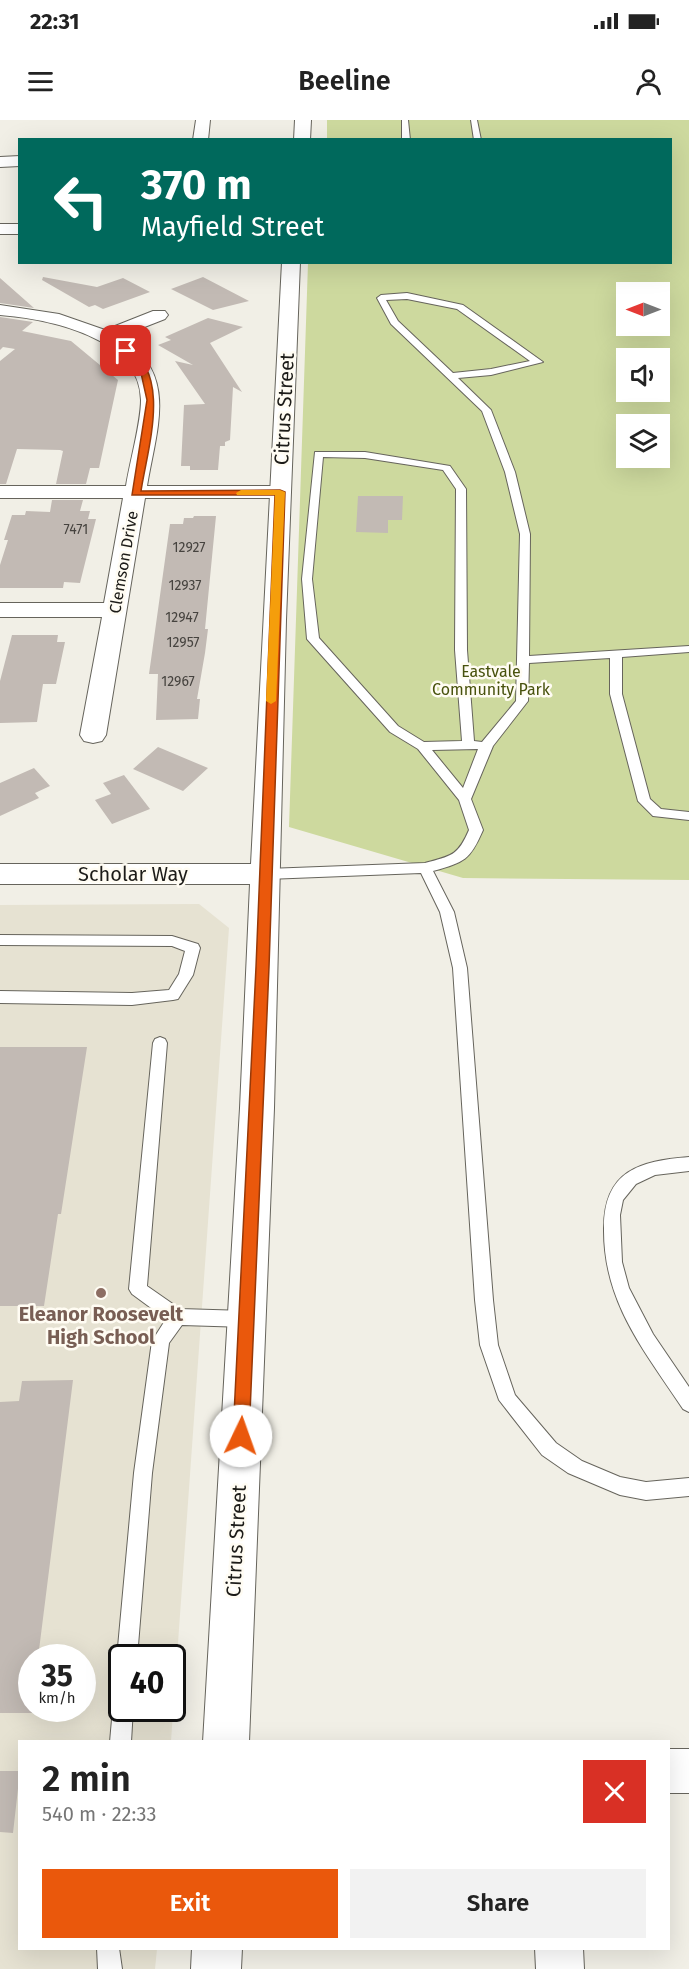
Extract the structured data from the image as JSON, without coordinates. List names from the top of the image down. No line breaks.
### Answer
{"streets":{"street":["Citrus Street","Clemson Drive","Scholar Way"]},"crossings":[["Citrus Street","Scholar Way"]],"parks":["Eastvale Community Park"],"places":["Eleanor Roosevelt High School"],"house_numbers":["7471","12927","12937","12947","12957","12967"],"north":"left","page":{"status":"22:31","header":"Beeline","turn":["370 m","Mayfield Street"],"speed":"35 km/h","limit":"40","heading":["2 min","540 m · 22:33"],"buttons":["Exit","Share"]}}
